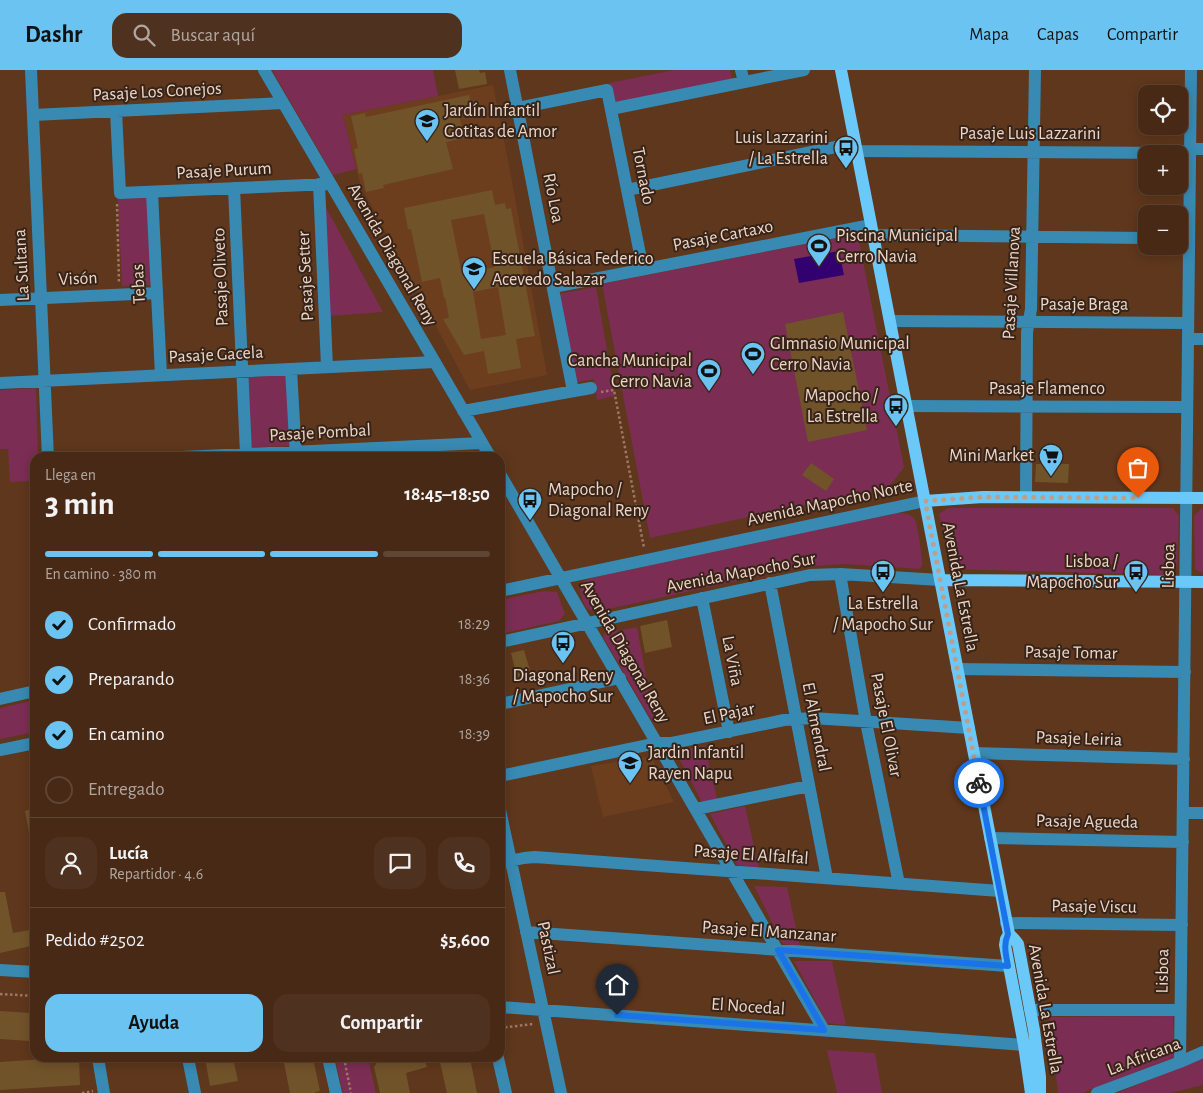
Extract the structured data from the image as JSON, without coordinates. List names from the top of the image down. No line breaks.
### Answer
{"streets":{"main road":["Avenida Mapocho Norte","Avenida Mapocho Sur","Avenida La Estrella"],"street":["Pasaje Los Conejos","Pasaje Luis Lazzarini","Pasaje Purum","Tornado","Río Loa","Pasaje Cartaxo","Avenida Diagonal Reny","La Sultana","Pasaje Setter","Pasaje Oliveto","Visón","Pasaje Villanova","Tebas","Pasaje Braga","Pasaje Gacela","Pasaje Flamenco","Pasaje Pombal","Lisboa","Pasaje Tomar","La Viña","El Pajar","Pasaje El Olivar","El Almendral","Pasaje Leiria","Pasaje Agueda","Pasaje El Alfalfal","Pasaje Viscu","Pasaje El Manzanar","Pastizal","El Nocedal","La Africana"]},"crossings":[["Pasaje Los Conejos","Avenida Diagonal Reny"],["Pasaje Los Conejos","La Sultana"],["Pasaje Luis Lazzarini","Tornado"],["Pasaje Luis Lazzarini","Pasaje Villanova"],["Pasaje Luis Lazzarini","Lisboa"],["Pasaje Luis Lazzarini","Avenida La Estrella"],["Pasaje Purum","Avenida Diagonal Reny"],["Pasaje Purum","Pasaje Setter"],["Pasaje Purum","Pasaje Oliveto"],["Pasaje Purum","Tebas"],["Tornado","Río Loa"],["Tornado","Pasaje Cartaxo"],["Río Loa","Pasaje Cartaxo"],["Pasaje Cartaxo","Pasaje Villanova"],["Pasaje Cartaxo","Avenida La Estrella"],["Avenida Diagonal Reny","Pasaje Setter"],["Avenida Diagonal Reny","Pasaje Gacela"],["Avenida Diagonal Reny","Pasaje Pombal"],["Avenida Diagonal Reny","Avenida Mapocho Norte"],["Avenida Diagonal Reny","Avenida Mapocho Sur"],["Avenida Diagonal Reny","El Pajar"],["Avenida Diagonal Reny","Pasaje El Alfalfal"],["Avenida Diagonal Reny","Pasaje El Manzanar"],["Avenida Diagonal Reny","El Nocedal"],["La Sultana","Visón"],["La Sultana","Pasaje Gacela"],["Pasaje Setter","Pasaje Gacela"],["Pasaje Oliveto","Pasaje Gacela"],["Visón","Tebas"],["Pasaje Villanova","Pasaje Braga"],["Pasaje Villanova","Pasaje Flamenco"],["Pasaje Villanova","Avenida Mapocho Norte"],["Tebas","Pasaje Gacela"],["Pasaje Braga","Lisboa"],["Pasaje Braga","Avenida La Estrella"],["Pasaje Flamenco","Lisboa"],["Pasaje Flamenco","Avenida La Estrella"],["Avenida Mapocho Norte","Lisboa"],["Avenida Mapocho Norte","Avenida La Estrella"],["Lisboa","Avenida Mapocho Sur"],["Lisboa","Pasaje Tomar"],["Lisboa","Pasaje Leiria"],["Lisboa","Pasaje Agueda"],["Lisboa","Pasaje Viscu"],["Lisboa","La Africana"],["Avenida Mapocho Sur","Avenida La Estrella"],["Avenida Mapocho Sur","La Viña"],["Avenida Mapocho Sur","Pasaje El Olivar"],["Avenida Mapocho Sur","El Almendral"],["Avenida La Estrella","Pasaje Tomar"],["Avenida La Estrella","El Pajar"],["Avenida La Estrella","Pasaje Leiria"],["Avenida La Estrella","Pasaje Agueda"],["Avenida La Estrella","Pasaje El Alfalfal"],["Avenida La Estrella","Pasaje Viscu"],["Avenida La Estrella","Pasaje El Manzanar"],["Avenida La Estrella","El Nocedal"],["Avenida La Estrella","La Africana"],["La Viña","El Pajar"],["El Pajar","Pasaje El Olivar"],["El Pajar","El Almendral"],["Pasaje El Olivar","Pasaje El Alfalfal"],["El Almendral","Pasaje El Alfalfal"],["Pasaje El Alfalfal","Pastizal"],["Pasaje El Manzanar","Pastizal"],["Pastizal","El Nocedal"]],"places":{"school or university":["Jardín Infantil Gotitas de Amor","Escuela Básica Federico Acevedo Salazar","Jardin Infantil Rayen Napu"],"bus stop":["Luis Lazzarini / La Estrella","Mapocho / La Estrella","Mapocho / Diagonal Reny","La Estrella / Mapocho Sur","Lisboa / Mapocho Sur","Diagonal Reny / Mapocho Sur"],"sports":["Piscina Municipal Cerro Navia","GImnasio Municipal Cerro Navia","Cancha Municipal Cerro Navia"],"supermarket":["Mini Market"]},"page":{"header":"Dashr","search":"Buscar aquí","nav":["Mapa","Capas","Compartir"],"map_buttons":["+","−"],"heading":["3 min","Llega en","18:45–18:50"],"panel":["Lucía","Repartidor · 4.6","Pedido #2502","$5,600"],"bar":"En camino · 380 m","list":[["Confirmado","18:29"],["Preparando","18:36"],["En camino","18:39"],"Entregado"],"buttons":["Ayuda","Compartir"]}}
